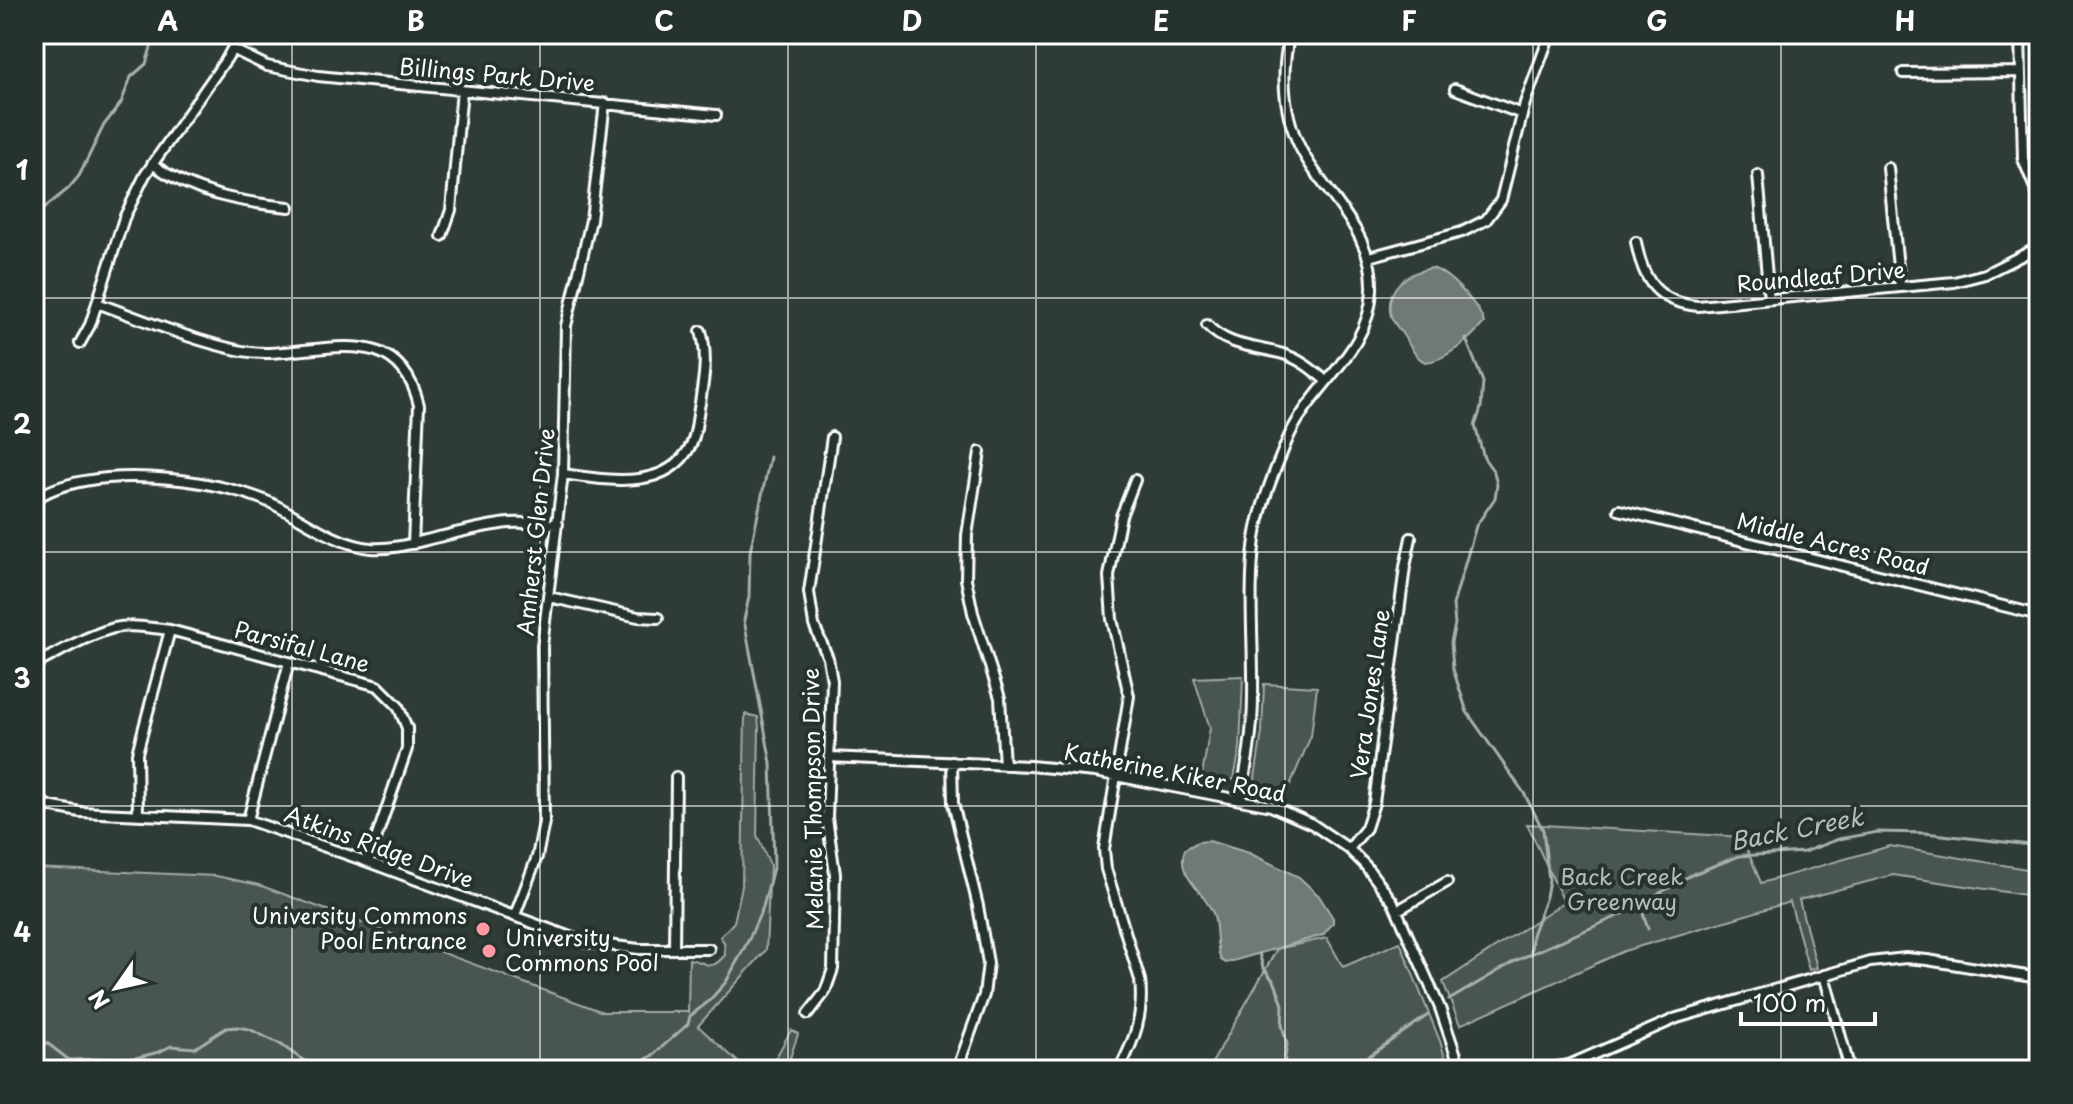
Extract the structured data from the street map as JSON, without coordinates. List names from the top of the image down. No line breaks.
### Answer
{"streets":{"street":["Billings Park Drive","Roundleaf Drive","Amherst Glen Drive","Middle Acres Road","Parsifal Lane","Vera Jones Lane","Katherine Kiker Road","Melanie Thompson Drive","Atkins Ridge Drive"]},"crossings":[["Billings Park Drive","Amherst Glen Drive"],["Amherst Glen Drive","Atkins Ridge Drive"],["Parsifal Lane","Atkins Ridge Drive"],["Vera Jones Lane","Katherine Kiker Road"],["Katherine Kiker Road","Melanie Thompson Drive"]],"water":["Back Creek"],"parks":["Back Creek Greenway"],"places":["University Commons Pool Entrance","University Commons Pool"],"scale_bar":"100 m","north":"bottom left","grid":{"columns":["A","B","C","D","E","F","G","H"],"rows":["1","2","3","4"]}}
